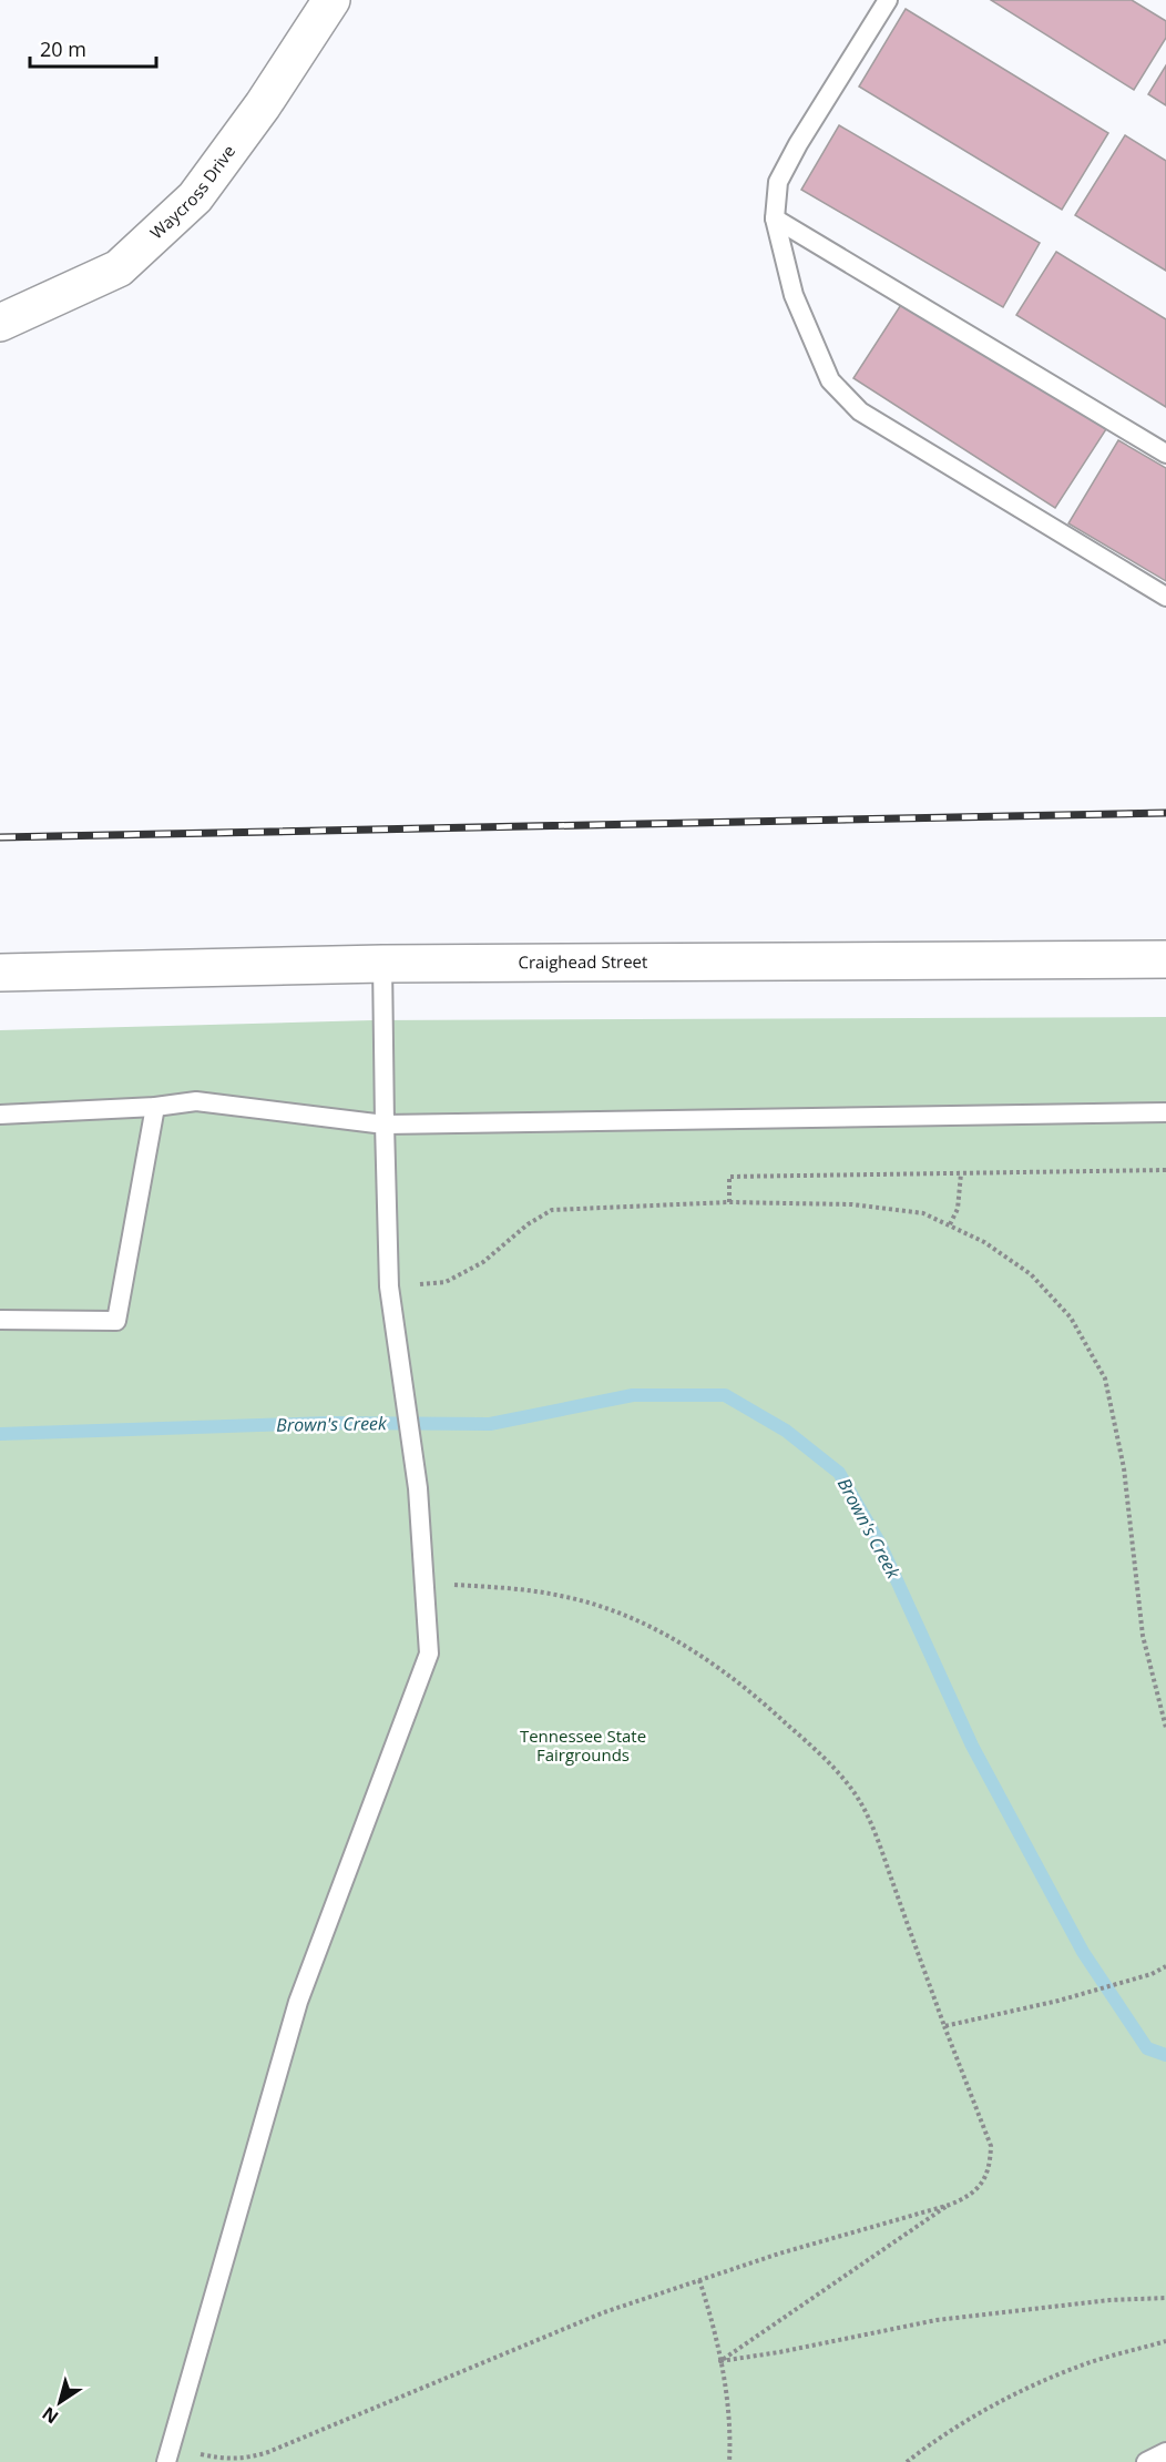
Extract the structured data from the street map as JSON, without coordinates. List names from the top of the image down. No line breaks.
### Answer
{"streets":{"street":["Waycross Drive","Craighead Street"]},"water":["Brown's Creek"],"parks":["Tennessee State Fairgrounds"],"scale_bar":"20 m","north":"bottom left"}
